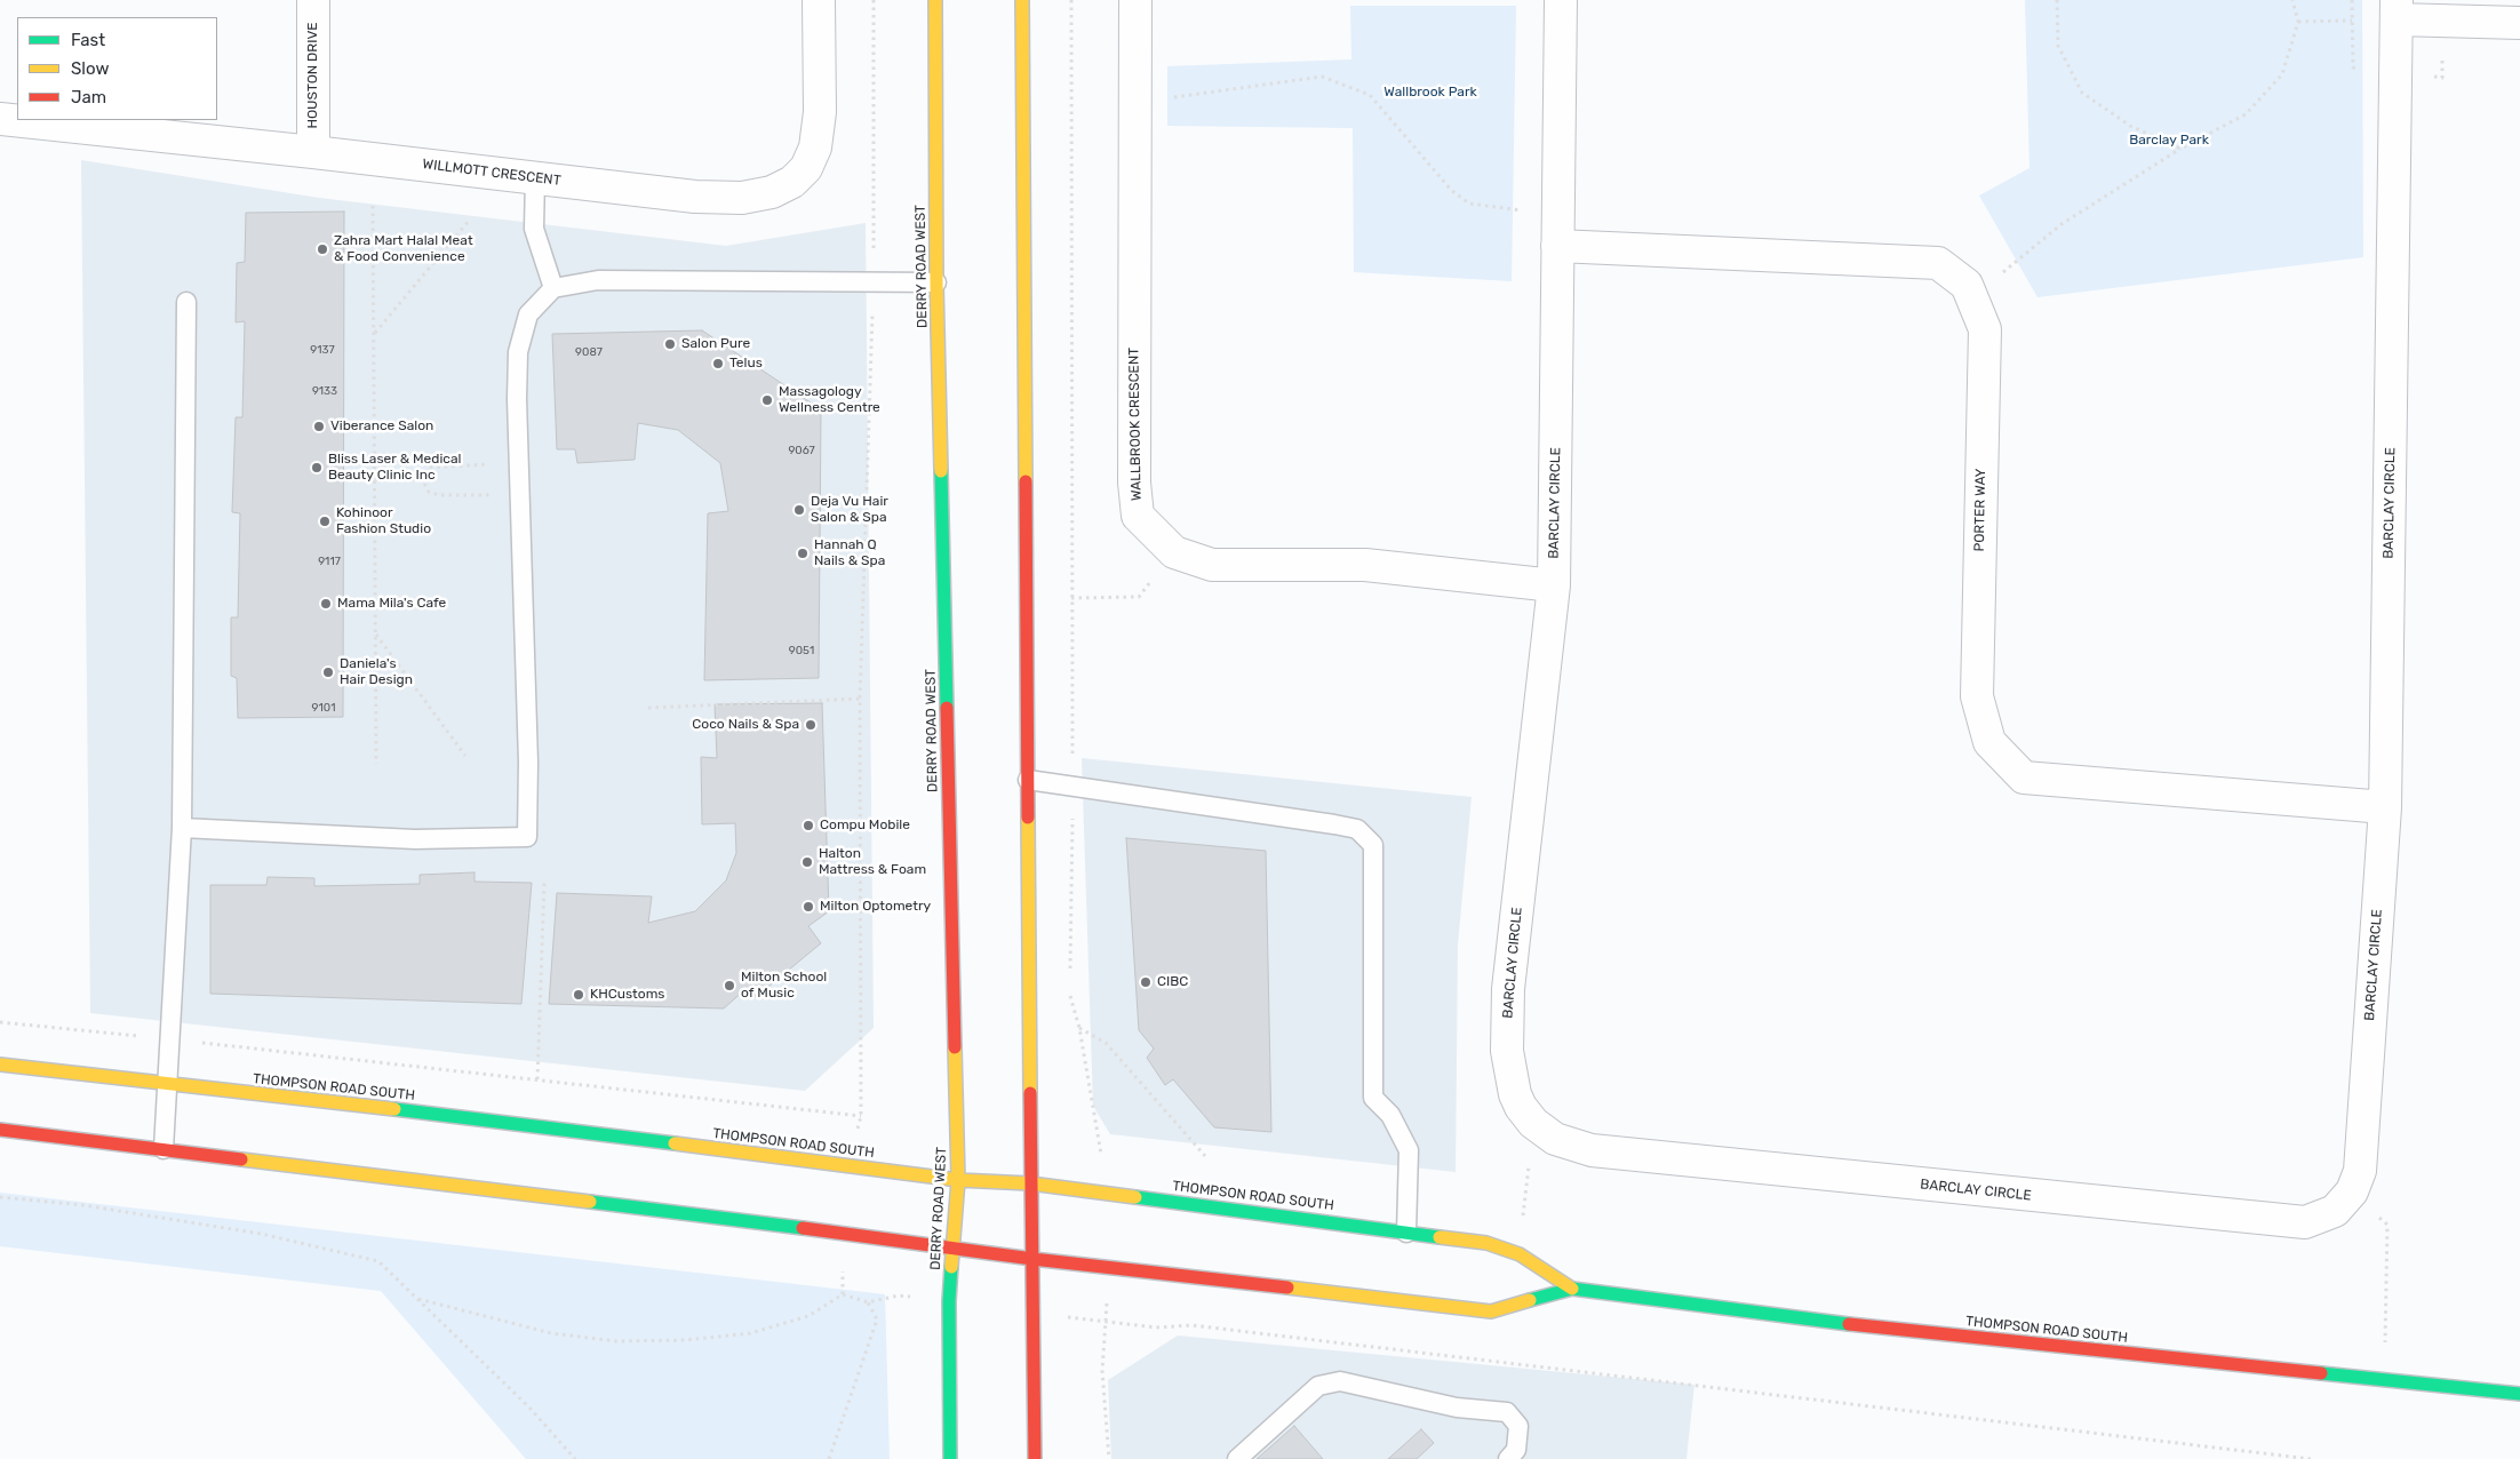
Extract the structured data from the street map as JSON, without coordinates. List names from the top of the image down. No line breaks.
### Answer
{"streets":{"main road":["DERRY ROAD WEST","THOMPSON ROAD SOUTH"],"street":["HOUSTON DRIVE","WILLMOTT CRESCENT","WALLBROOK CRESCENT","BARCLAY CIRCLE","PORTER WAY"]},"crossings":[["HOUSTON DRIVE","WILLMOTT CRESCENT"],["DERRY ROAD WEST","THOMPSON ROAD SOUTH"],["WALLBROOK CRESCENT","BARCLAY CIRCLE"],["BARCLAY CIRCLE","PORTER WAY"]],"parks":["Wallbrook Park","Barclay Park"],"places":["Zahra Mart Halal Meat & Food Convenience","Salon Pure","Telus","Massagology Wellness Centre","Viberance Salon","Bliss Laser & Medical Beauty Clinic Inc","Deja Vu Hair Salon & Spa","Kohinoor Fashion Studio","Hannah Q Nails & Spa","Mama Mila's Cafe","Daniela's Hair Design","Coco Nails & Spa","Compu Mobile","Halton Mattress & Foam","Milton Optometry","CIBC","Milton School of Music","KHCustoms"],"house_numbers":["9137","9087","9133","9067","9117","9051","9101"],"legend":["Fast","Slow","Jam"]}
